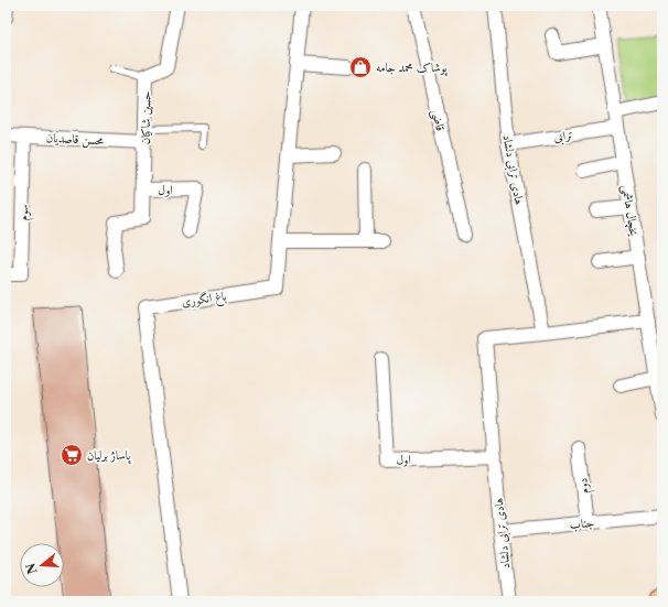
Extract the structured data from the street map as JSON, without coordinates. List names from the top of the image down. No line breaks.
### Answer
{"streets":{"street":["حسین شاکیان","قاضی","ترابی","محسن قاصدیان","هادی ترابی دلشاد","اول","یخچال هاشمی","سوم","باغ انگوری","دوم","جناب"]},"crossings":[["حسین شاکیان","محسن قاصدیان"],["حسین شاکیان","اول"],["ترابی","هادی ترابی دلشاد"],["ترابی","یخچال هاشمی"],["محسن قاصدیان","سوم"],["هادی ترابی دلشاد","اول"],["هادی ترابی دلشاد","یخچال هاشمی"],["هادی ترابی دلشاد","جناب"],["دوم","جناب"]],"places":{"shop":["پوشاک محمد جامه"],"supermarket":["پاساژ برلیان"]},"north":"left"}
